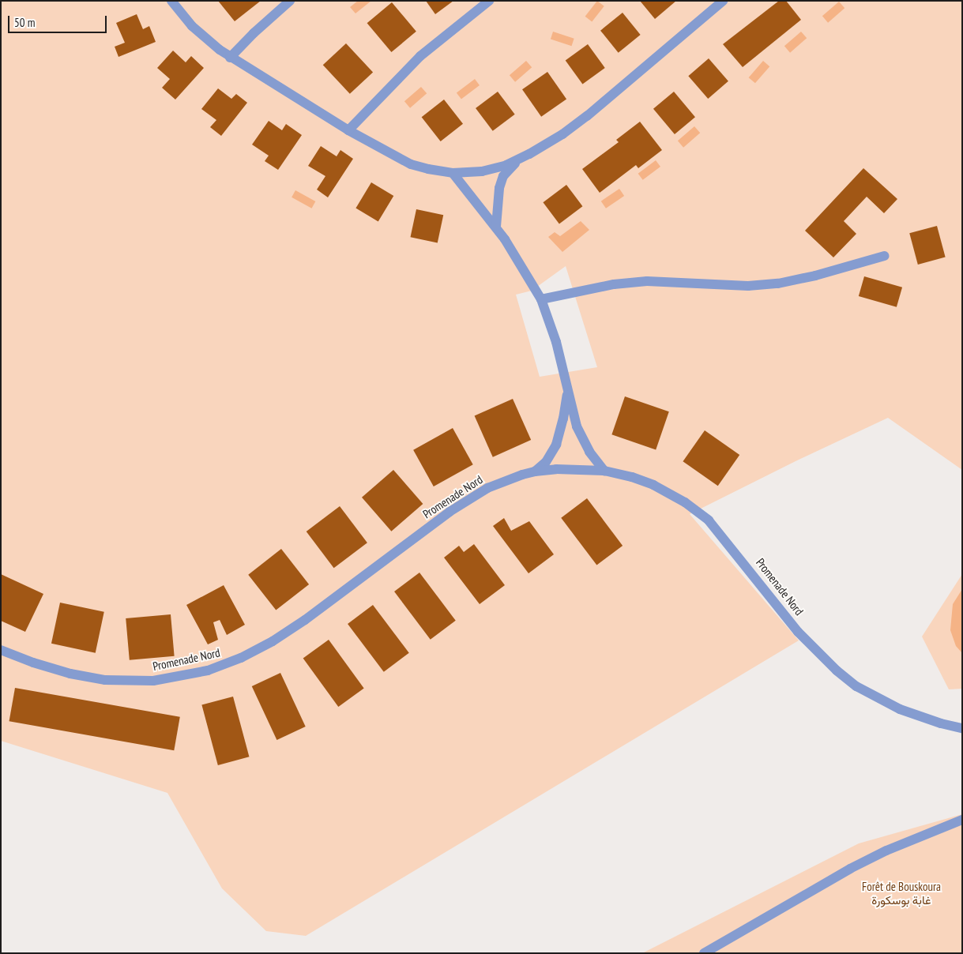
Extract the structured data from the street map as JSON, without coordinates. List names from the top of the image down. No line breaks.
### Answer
{"streets":{"street":["Promenade Nord"]},"parks":["Forêt de Bouskoura غابة بوسكورة"],"scale_bar":"50 m"}
